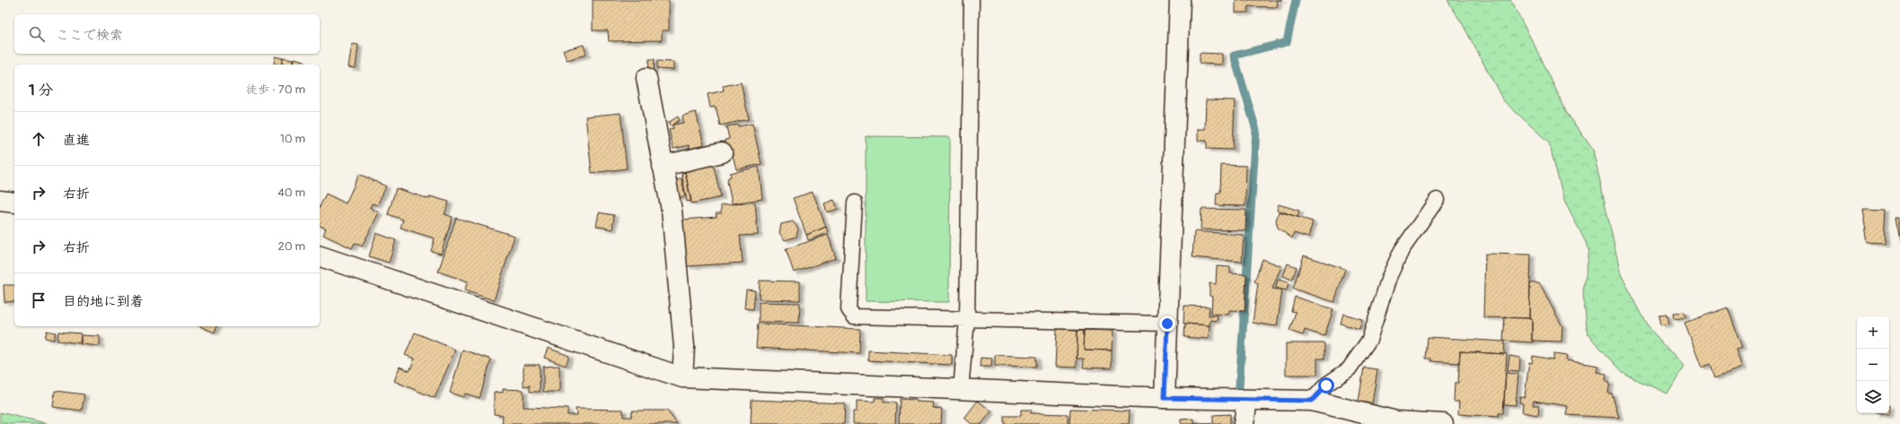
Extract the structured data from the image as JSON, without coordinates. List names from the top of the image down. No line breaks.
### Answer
{"page":{"search":"ここで検索","heading":["1 分","徒歩 · 70 m"],"list":[["直進","10 m"],["右折","40 m"],["右折","20 m"],"目的地に到着"],"map_buttons":["+","−"]}}
